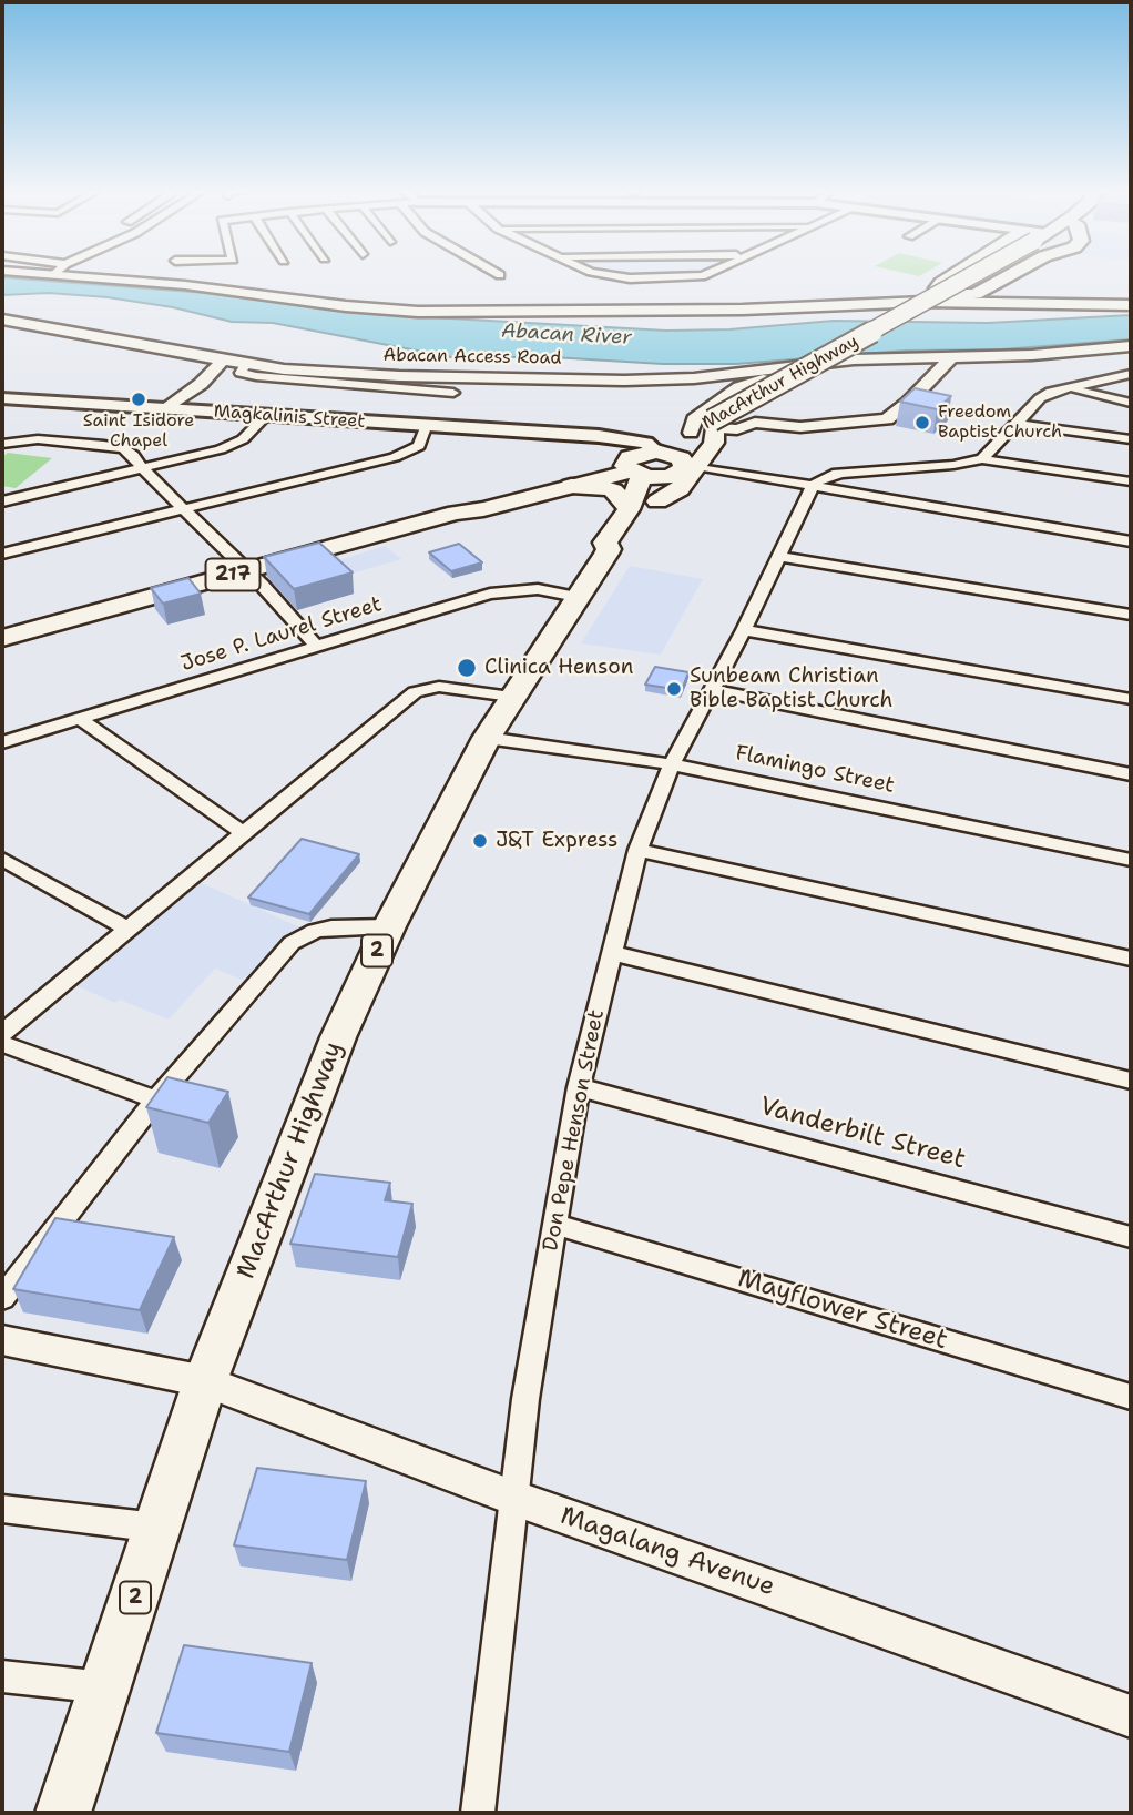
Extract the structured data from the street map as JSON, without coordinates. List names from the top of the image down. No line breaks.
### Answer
{"streets":{"highway":["MacArthur Highway","2"],"main road":["Magkalinis Street","217"],"street":["Abacan Access Road","Jose P. Laurel Street","Flamingo Street","Don Pepe Henson Street","Vanderbilt Street","Mayflower Street","Magalang Avenue"]},"crossings":[["MacArthur Highway","Magkalinis Street"],["MacArthur Highway","217"],["MacArthur Highway","Jose P. Laurel Street"],["MacArthur Highway","Flamingo Street"],["MacArthur Highway","Magalang Avenue"],["Magkalinis Street","217"],["Flamingo Street","Don Pepe Henson Street"],["Don Pepe Henson Street","Vanderbilt Street"],["Don Pepe Henson Street","Mayflower Street"],["Don Pepe Henson Street","Magalang Avenue"]],"water":["Abacan River"],"places":["Saint Isidore Chapel","Freedom Baptist Church","Clinica Henson","Sunbeam Christian Bible Baptist Church","J&T Express"]}
